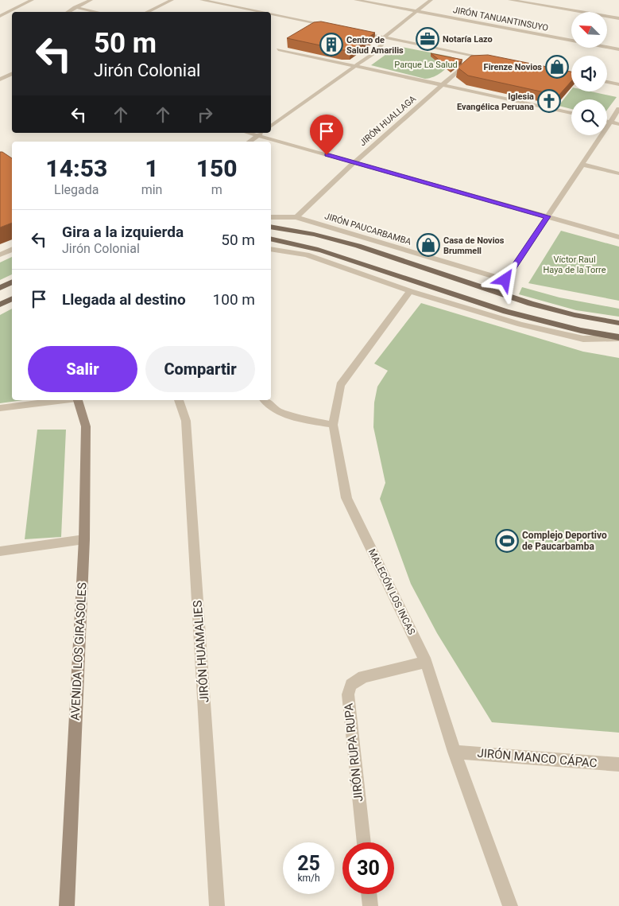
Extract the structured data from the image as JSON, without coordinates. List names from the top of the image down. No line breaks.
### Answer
{"streets":{"main road":["AVENIDA LOS GIRASOLES"],"street":["JIRÓN TANUANTINSUYO","JIRÓN HUALLAGA","JIRÓN PAUCARBAMBA","MALECÓN LOS INCAS","JIRÓN HUAMALIES","JIRÓN RUPA RUPA","JIRÓN MANCO CÁPAC"]},"crossings":[["JIRÓN HUALLAGA","JIRÓN PAUCARBAMBA"],["MALECÓN LOS INCAS","JIRÓN RUPA RUPA"],["MALECÓN LOS INCAS","JIRÓN MANCO CÁPAC"]],"parks":["Parque La Salud","Víctor Raul Haya de la Torre"],"places":{"office":["Notaría Lazo"],"building":["Centro de Salud Amarilis"],"shop":["Firenze Novios","Casa de Novios Brummell"],"church":["Iglesia Evangélica Peruana"],"sports":["Complejo Deportivo de Paucarbamba"]},"north":"top left","page":{"turn":["50 m","Jirón Colonial"],"eta":["14:53","Llegada","1","min","150","m"],"list":[{"name":"Gira a la izquierda","note":"Jirón Colonial","value":"50 m"},{"name":"Llegada al destino","value":"100 m"}],"buttons":["Salir","Compartir"],"speed":"25 km/h","limit":"30"}}
